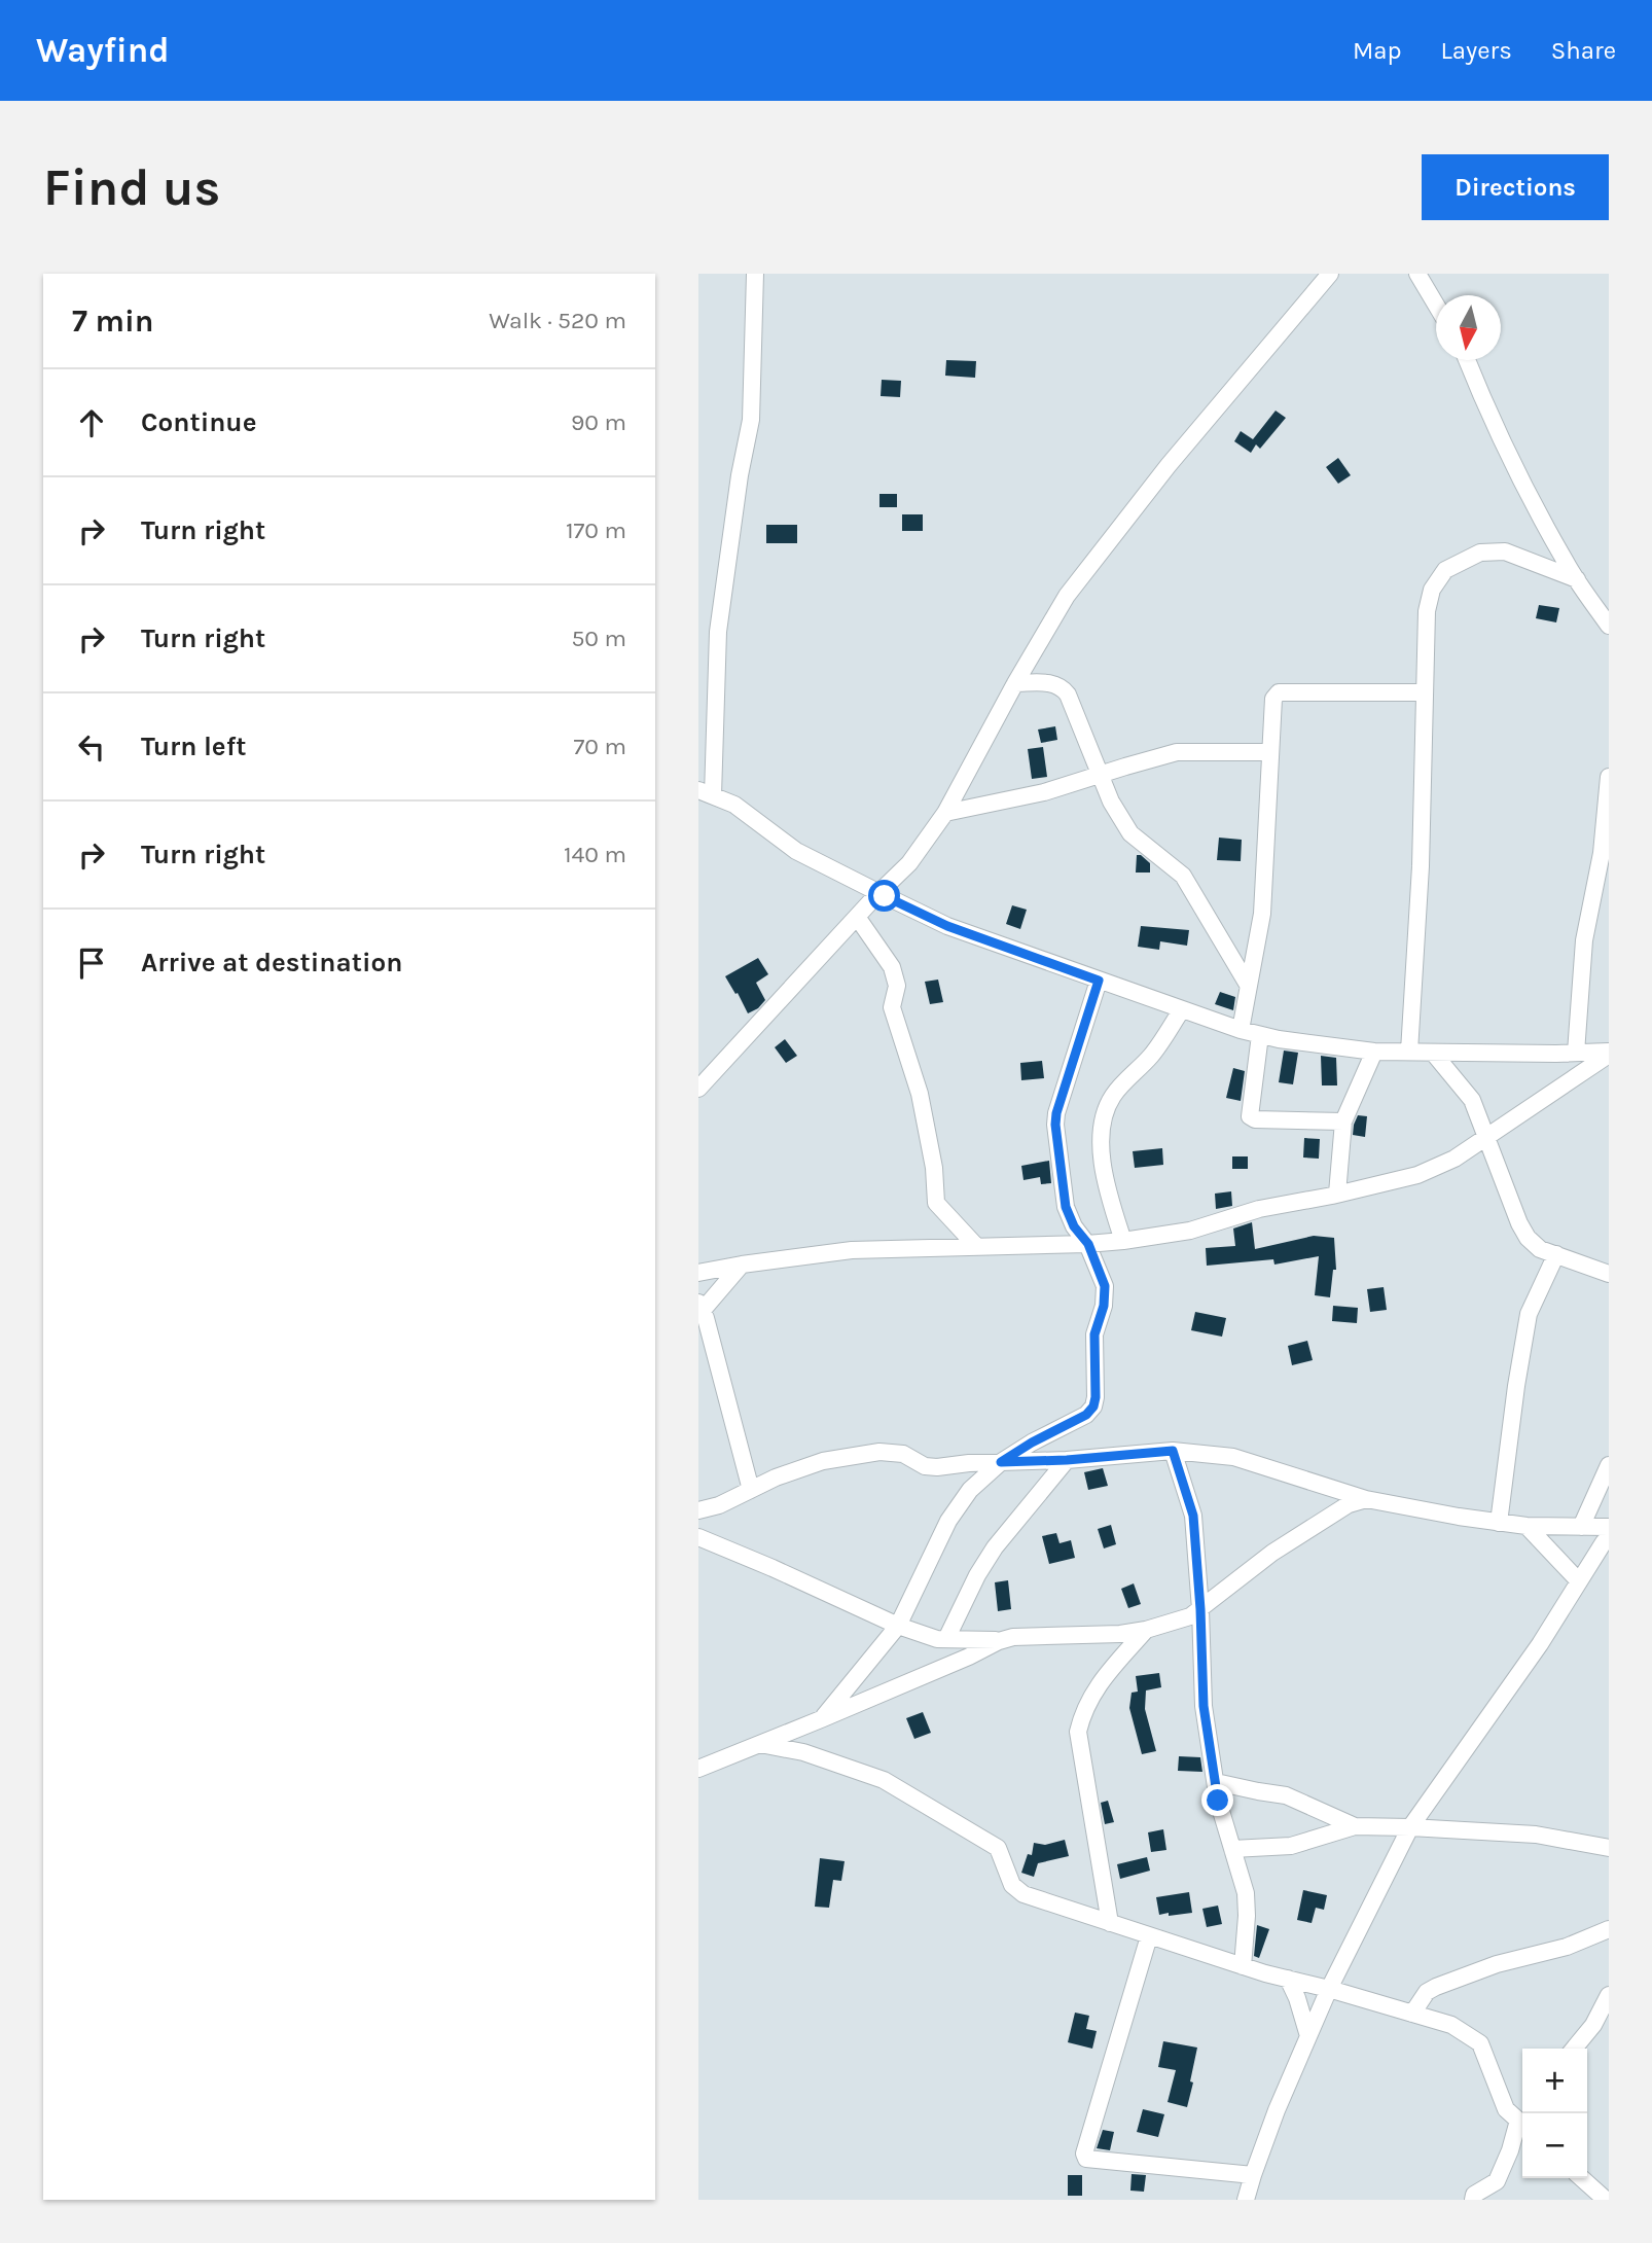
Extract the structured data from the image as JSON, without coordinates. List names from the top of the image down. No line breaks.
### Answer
{"north":"bottom","page":{"header":"Wayfind","nav":["Map","Layers","Share"],"buttons":"Directions","title":"Find us","heading":["7 min","Walk · 520 m"],"list":[["Continue","90 m"],["Turn right","170 m"],["Turn right","50 m"],["Turn left","70 m"],["Turn right","140 m"],"Arrive at destination"],"map_buttons":["+","−"]}}
